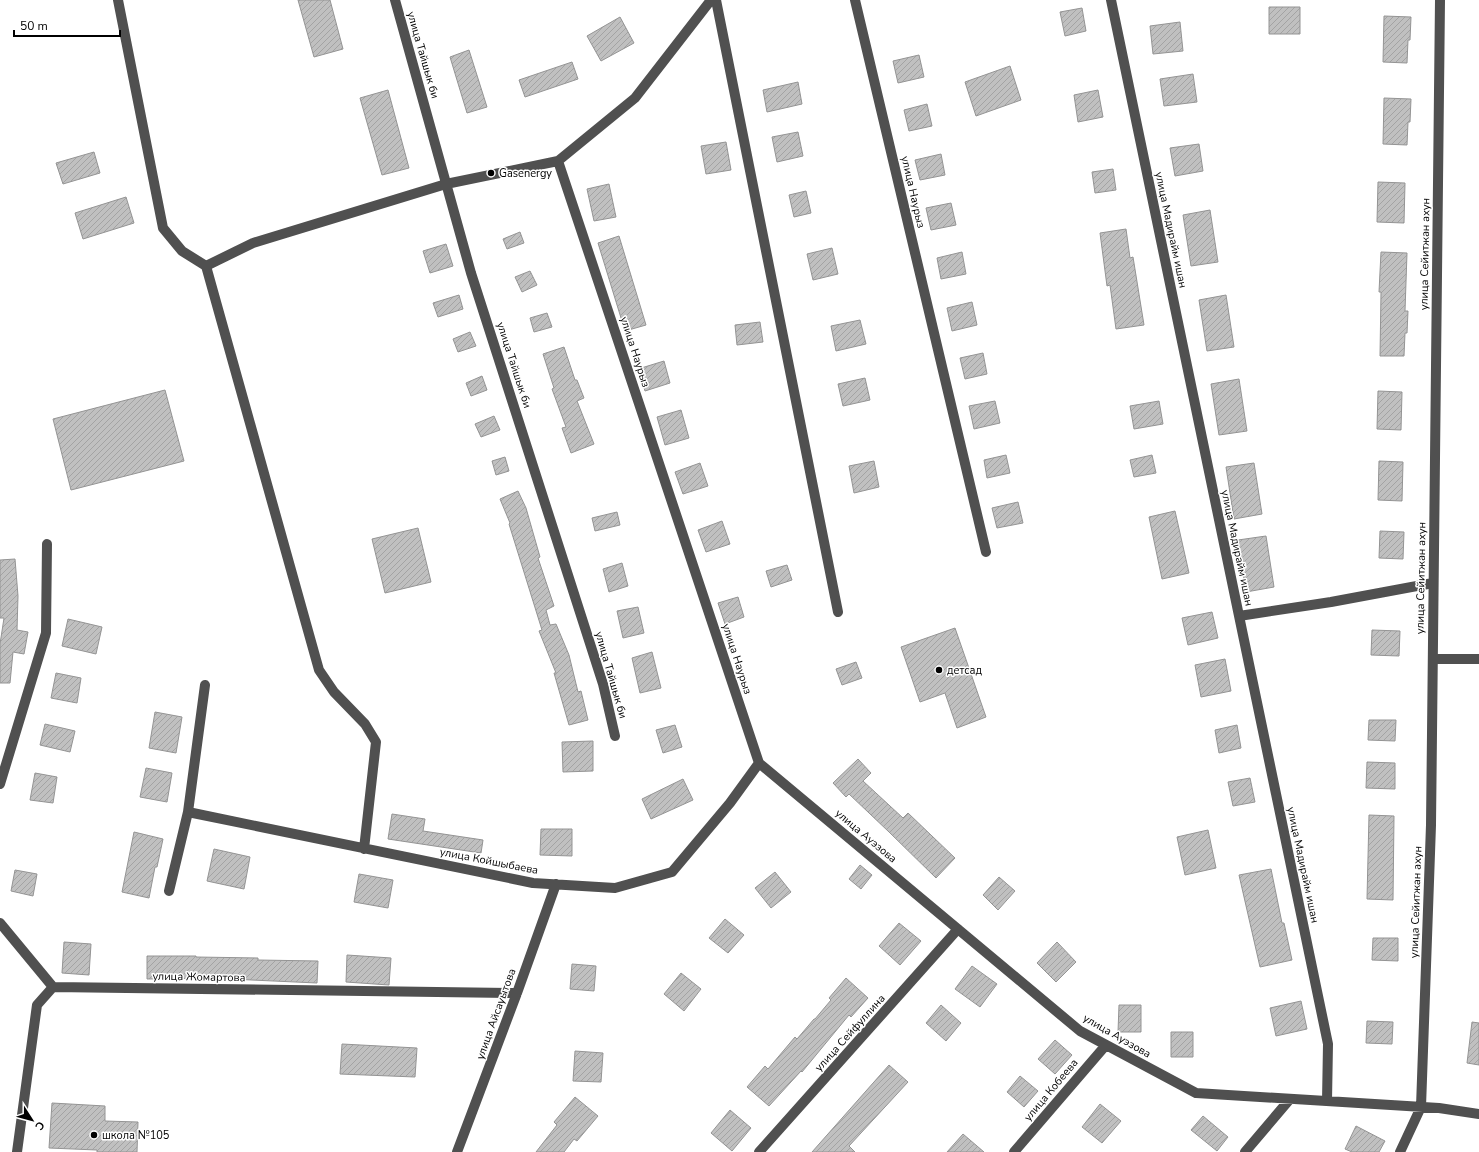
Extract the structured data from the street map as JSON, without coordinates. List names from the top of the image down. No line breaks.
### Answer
{"streets":{"street":["улица Тайшык би","улица Наурыз","улица Мадирайм ишан","улица Сейитжан ахун","улица Ауэзова","улица Койшыбаева","улица Жомартова","улица Айсауытова","улица Сейфуллина","улица Кобеева"]},"crossings":[["улица Наурыз","улица Ауэзова"],["улица Наурыз","улица Койшыбаева"],["улица Мадирайм ишан","улица Ауэзова"],["улица Сейитжан ахун","улица Ауэзова"],["улица Ауэзова","улица Койшыбаева"],["улица Ауэзова","улица Сейфуллина"],["улица Ауэзова","улица Кобеева"],["улица Койшыбаева","улица Айсауытова"],["улица Жомартова","улица Айсауытова"]],"places":["Gasenergy","детсад","школа №105"],"scale_bar":"50 m","north":"bottom right"}
